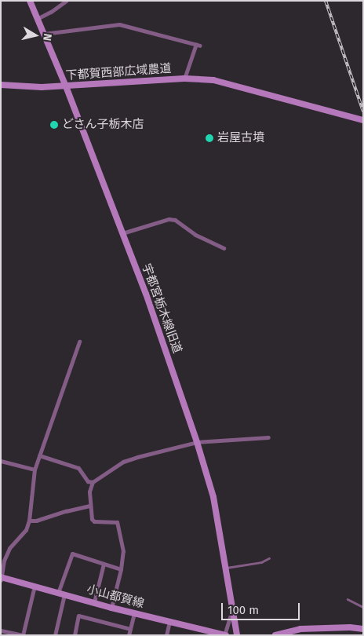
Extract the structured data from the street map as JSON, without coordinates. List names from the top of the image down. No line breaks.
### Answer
{"streets":{"street":["下都賀西部広域農道","宇都宮栃木線旧道","小山都賀線"]},"crossings":[["下都賀西部広域農道","宇都宮栃木線旧道"]],"places":["どさん子栃木店","岩屋古墳"],"scale_bar":"100 m","north":"right"}
